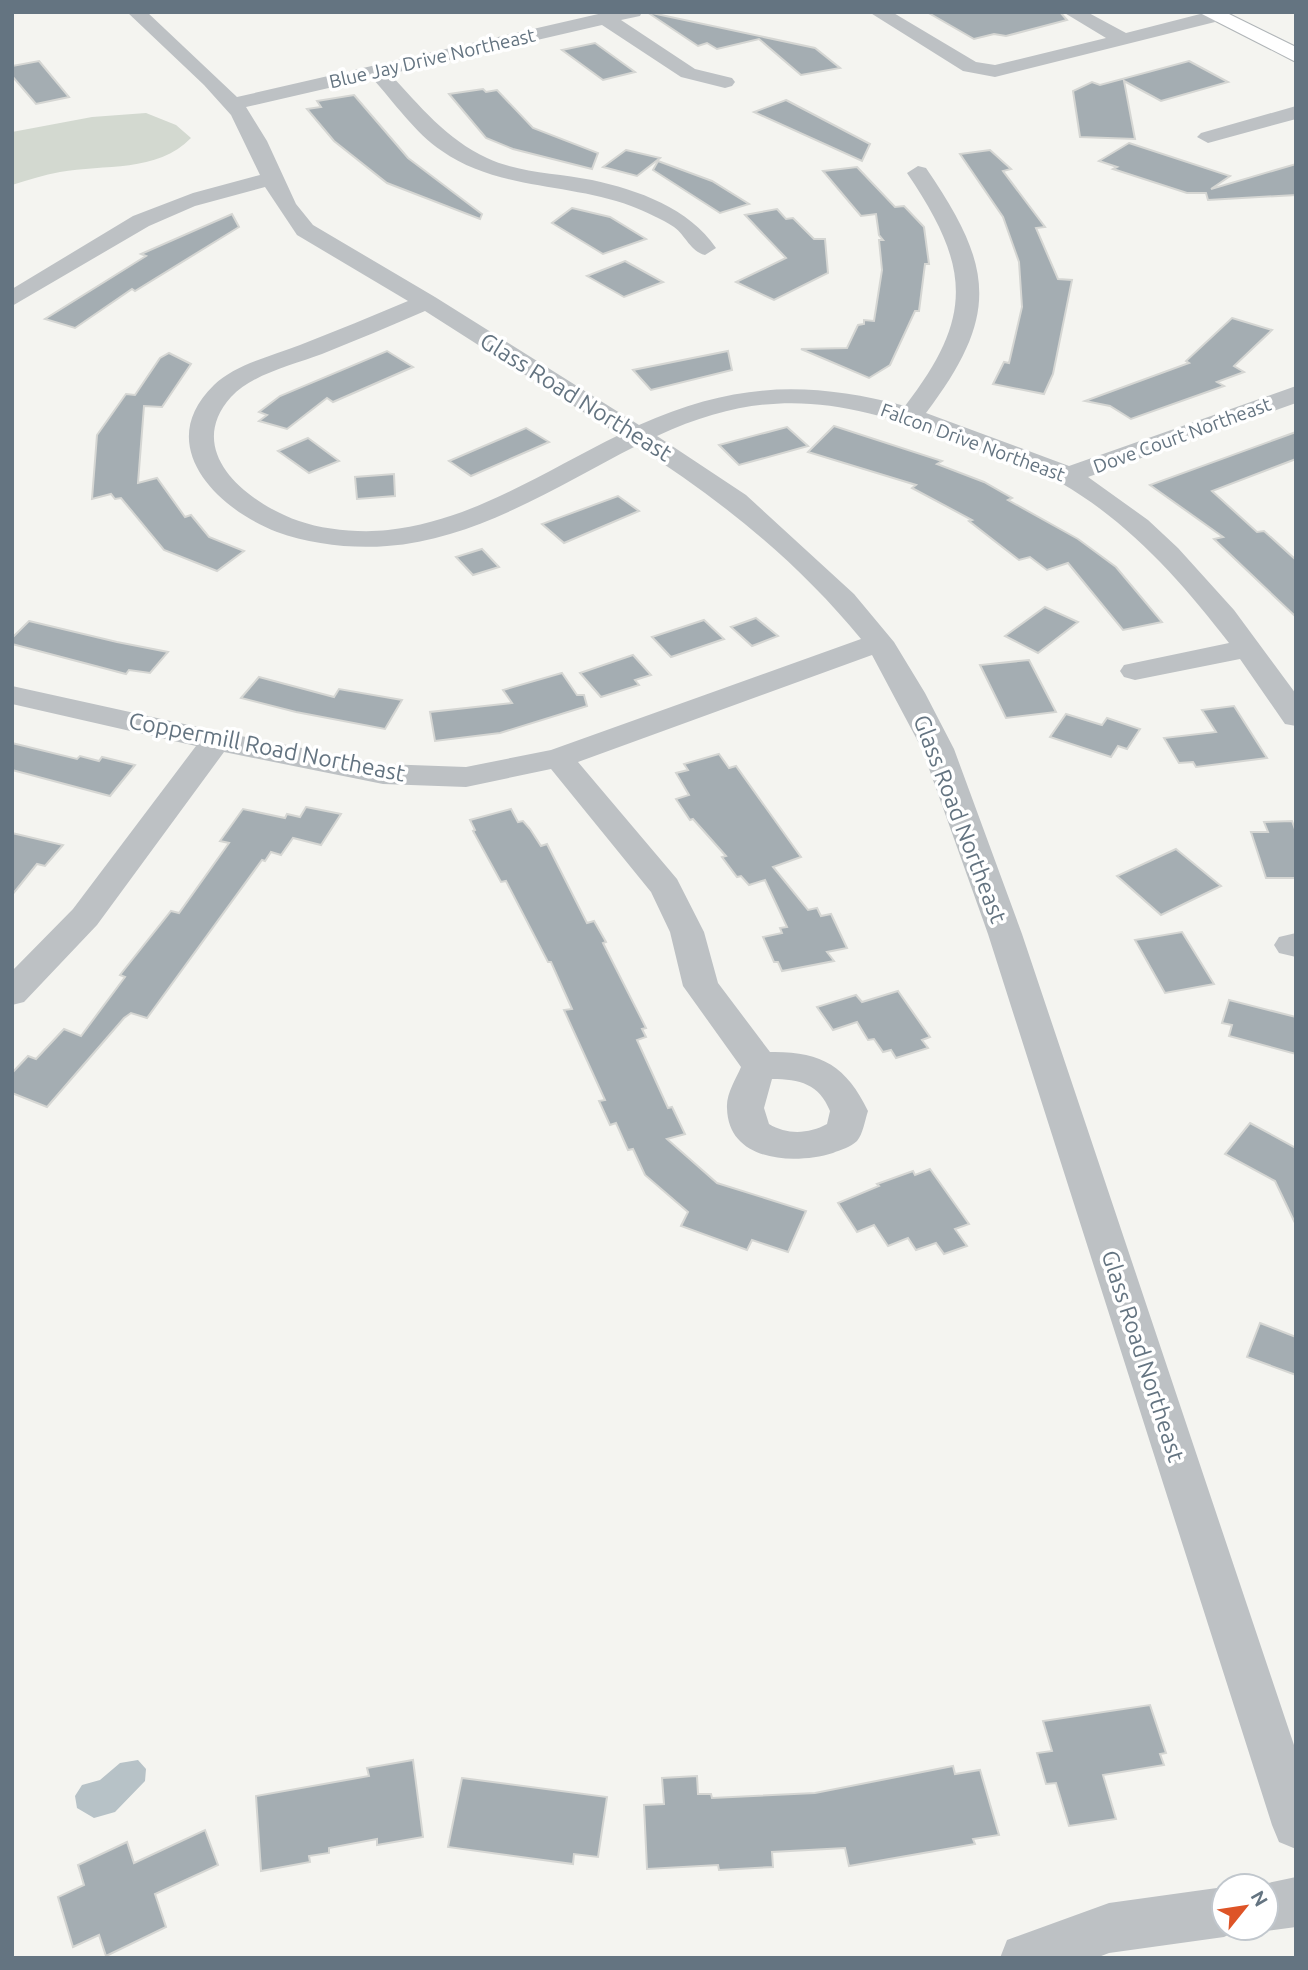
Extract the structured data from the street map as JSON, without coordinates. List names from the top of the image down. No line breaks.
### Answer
{"streets":{"street":["Blue Jay Drive Northeast","Glass Road Northeast","Dove Court Northeast","Falcon Drive Northeast","Coppermill Road Northeast"]},"crossings":[["Blue Jay Drive Northeast","Glass Road Northeast"],["Glass Road Northeast","Falcon Drive Northeast"],["Glass Road Northeast","Coppermill Road Northeast"],["Dove Court Northeast","Falcon Drive Northeast"]],"north":"top right"}
